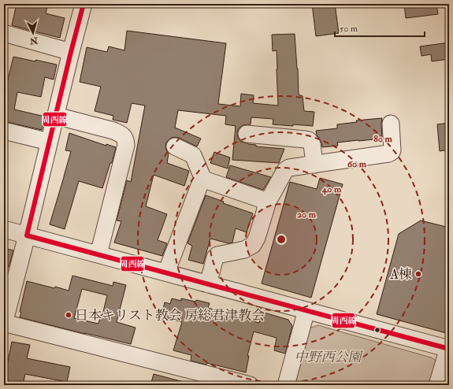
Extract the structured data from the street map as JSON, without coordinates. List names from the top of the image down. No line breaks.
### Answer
{"parks":["中野西公園"],"places":["A棟","日本キリスト教会 房総君津教会"],"lines":["transit line 周西線"],"scale_bar":"50 m","north":"bottom","rings":["80 m","60 m","40 m","20 m"]}
